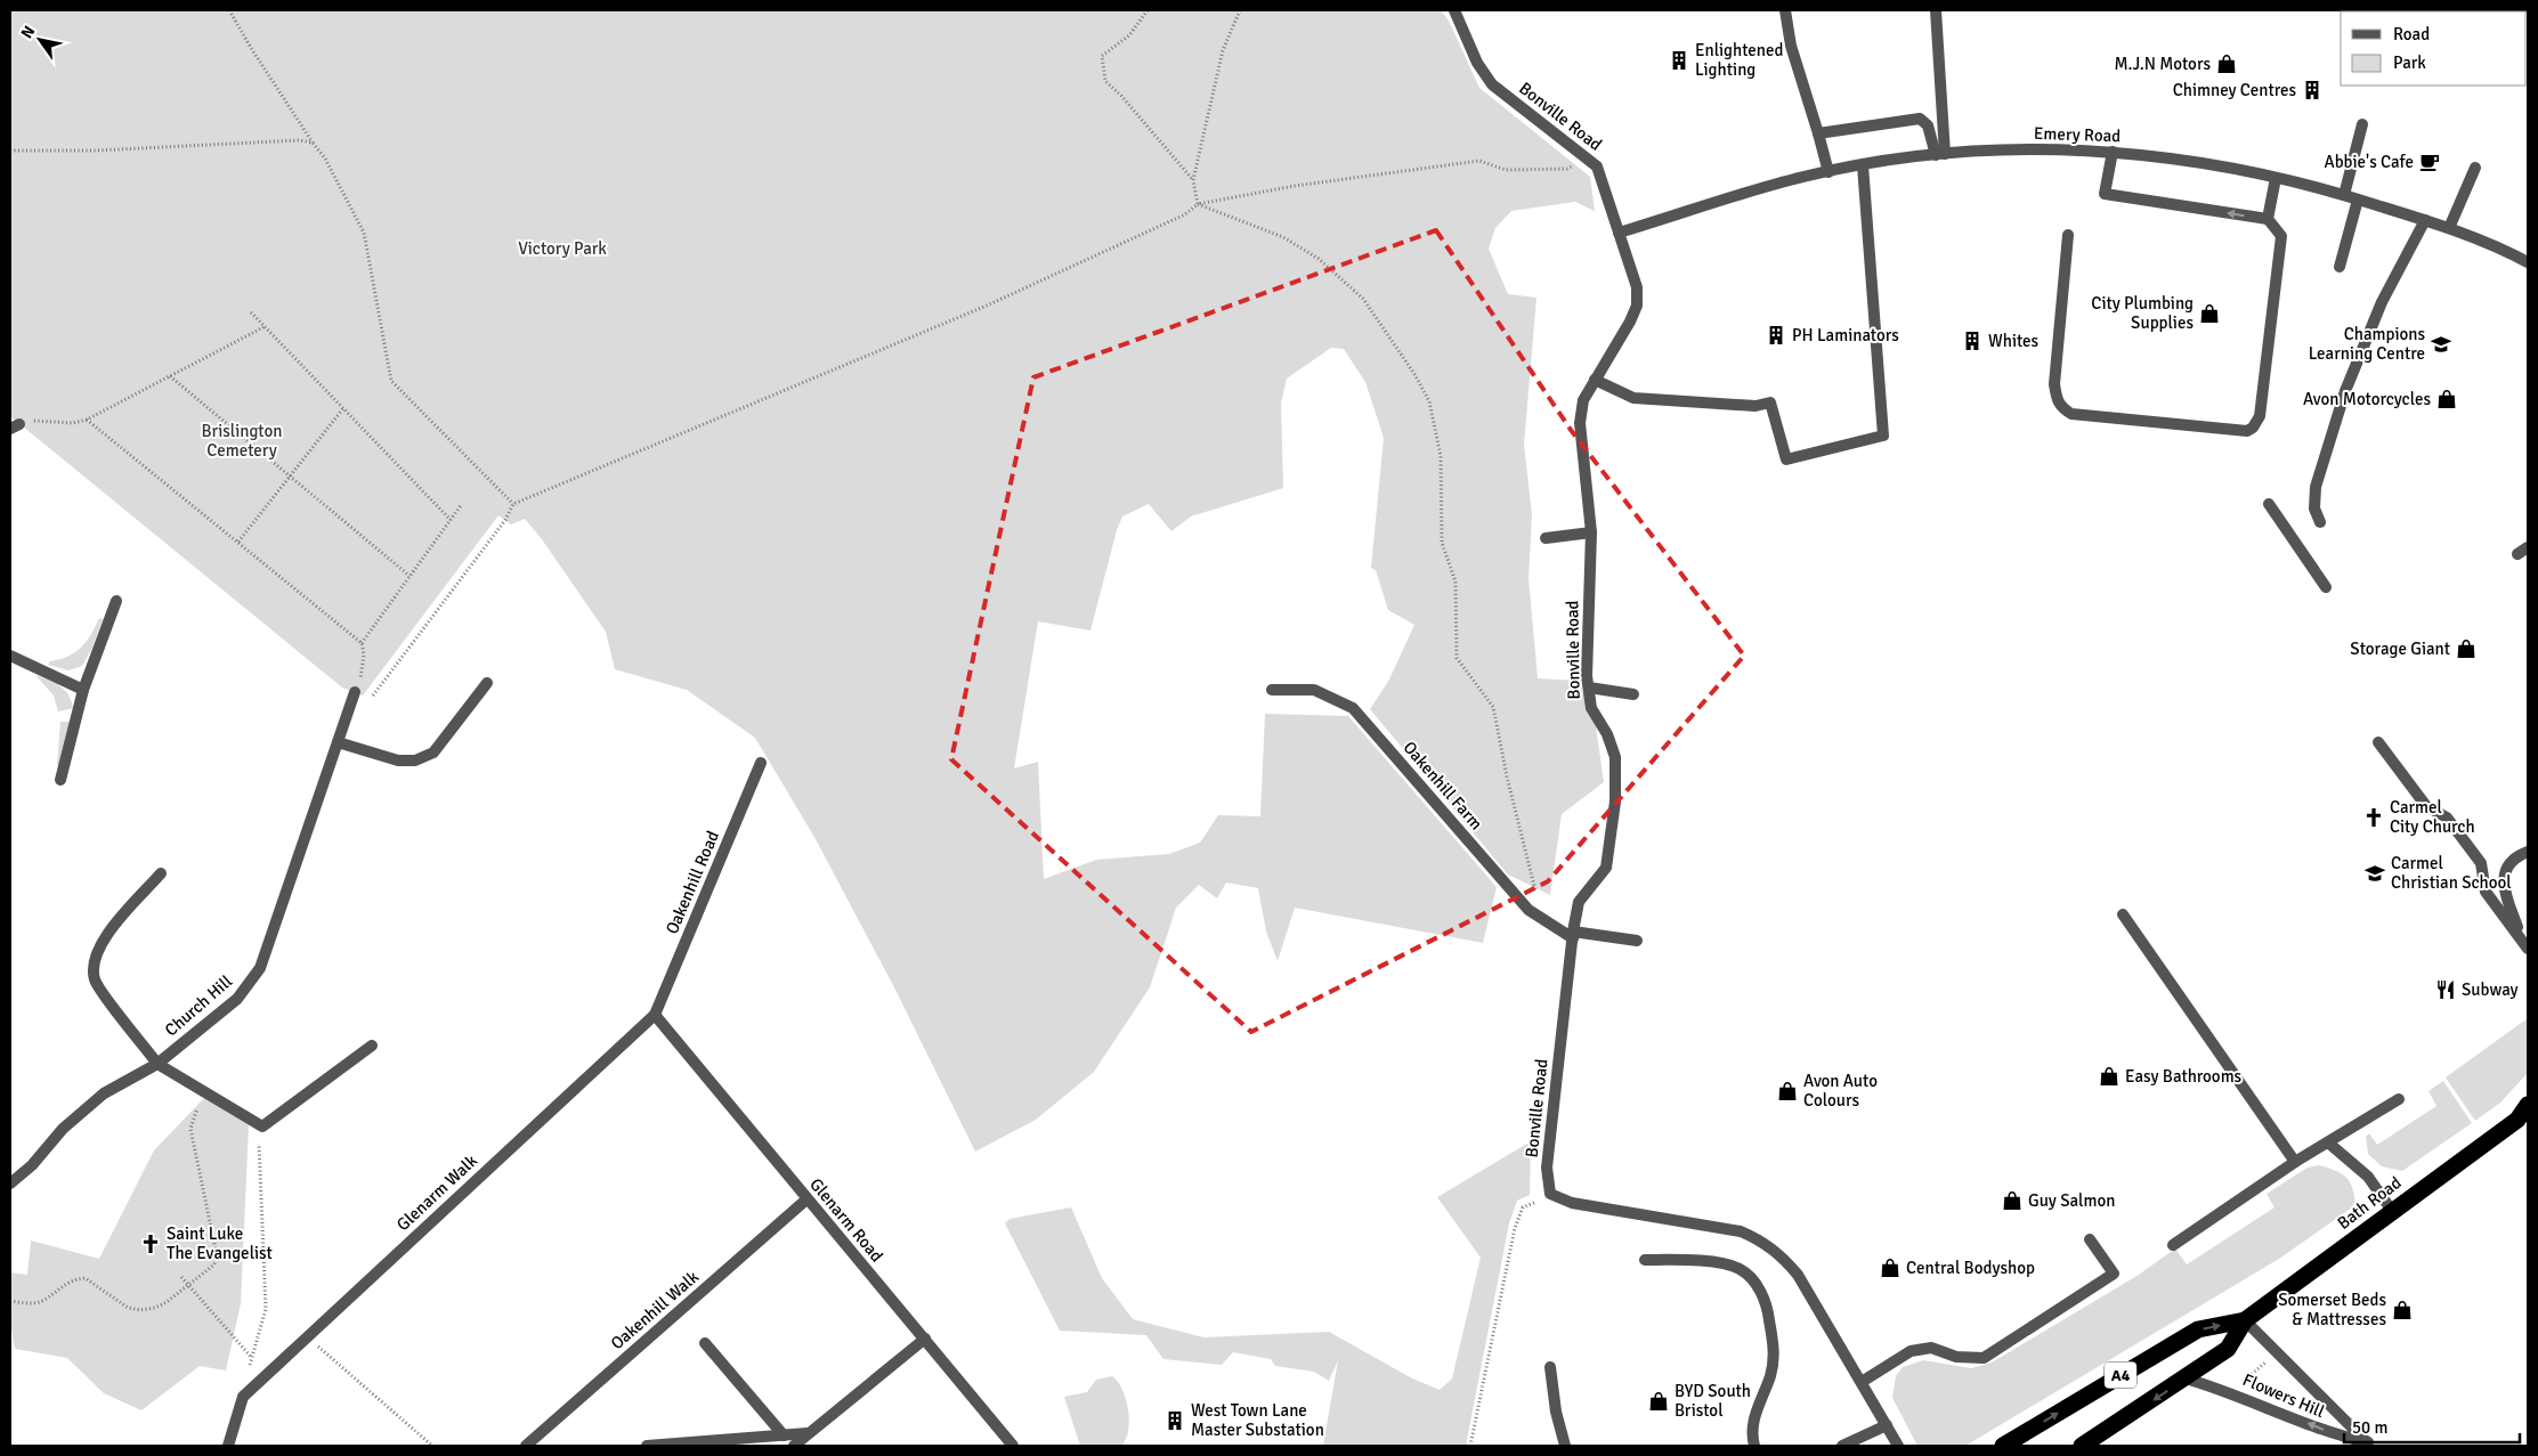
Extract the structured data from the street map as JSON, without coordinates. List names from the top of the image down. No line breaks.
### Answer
{"streets":{"highway":["Bath Road","A4"],"street":["Bonville Road","Emery Road","Oakenhill Farm","Oakenhill Road","Church Hill","Glenarm Walk","Glenarm Road","Oakenhill Walk","Flowers Hill"]},"crossings":[["Bonville Road","Emery Road"],["Bonville Road","Oakenhill Farm"],["Oakenhill Road","Glenarm Walk"],["Oakenhill Road","Glenarm Road"],["Glenarm Walk","Glenarm Road"],["Bath Road","Flowers Hill"],["Glenarm Road","Oakenhill Walk"]],"parks":["Victory Park","Brislington Cemetery"],"places":{"building":["Enlightened Lighting","Chimney Centres","PH Laminators","Whites","West Town Lane Master Substation"],"shop":["M.J.N Motors","City Plumbing Supplies","Avon Motorcycles","Storage Giant","Easy Bathrooms","Avon Auto Colours","Guy Salmon","Central Bodyshop","Somerset Beds & Mattresses","BYD South Bristol"],"cafe":["Abbie's Cafe"],"school or university":["Champions Learning Centre","Carmel Christian School"],"church":["Carmel City Church","Saint Luke The Evangelist"],"restaurant":["Subway"]},"legend":["Road","Park"],"scale_bar":"50 m","north":"top left"}
